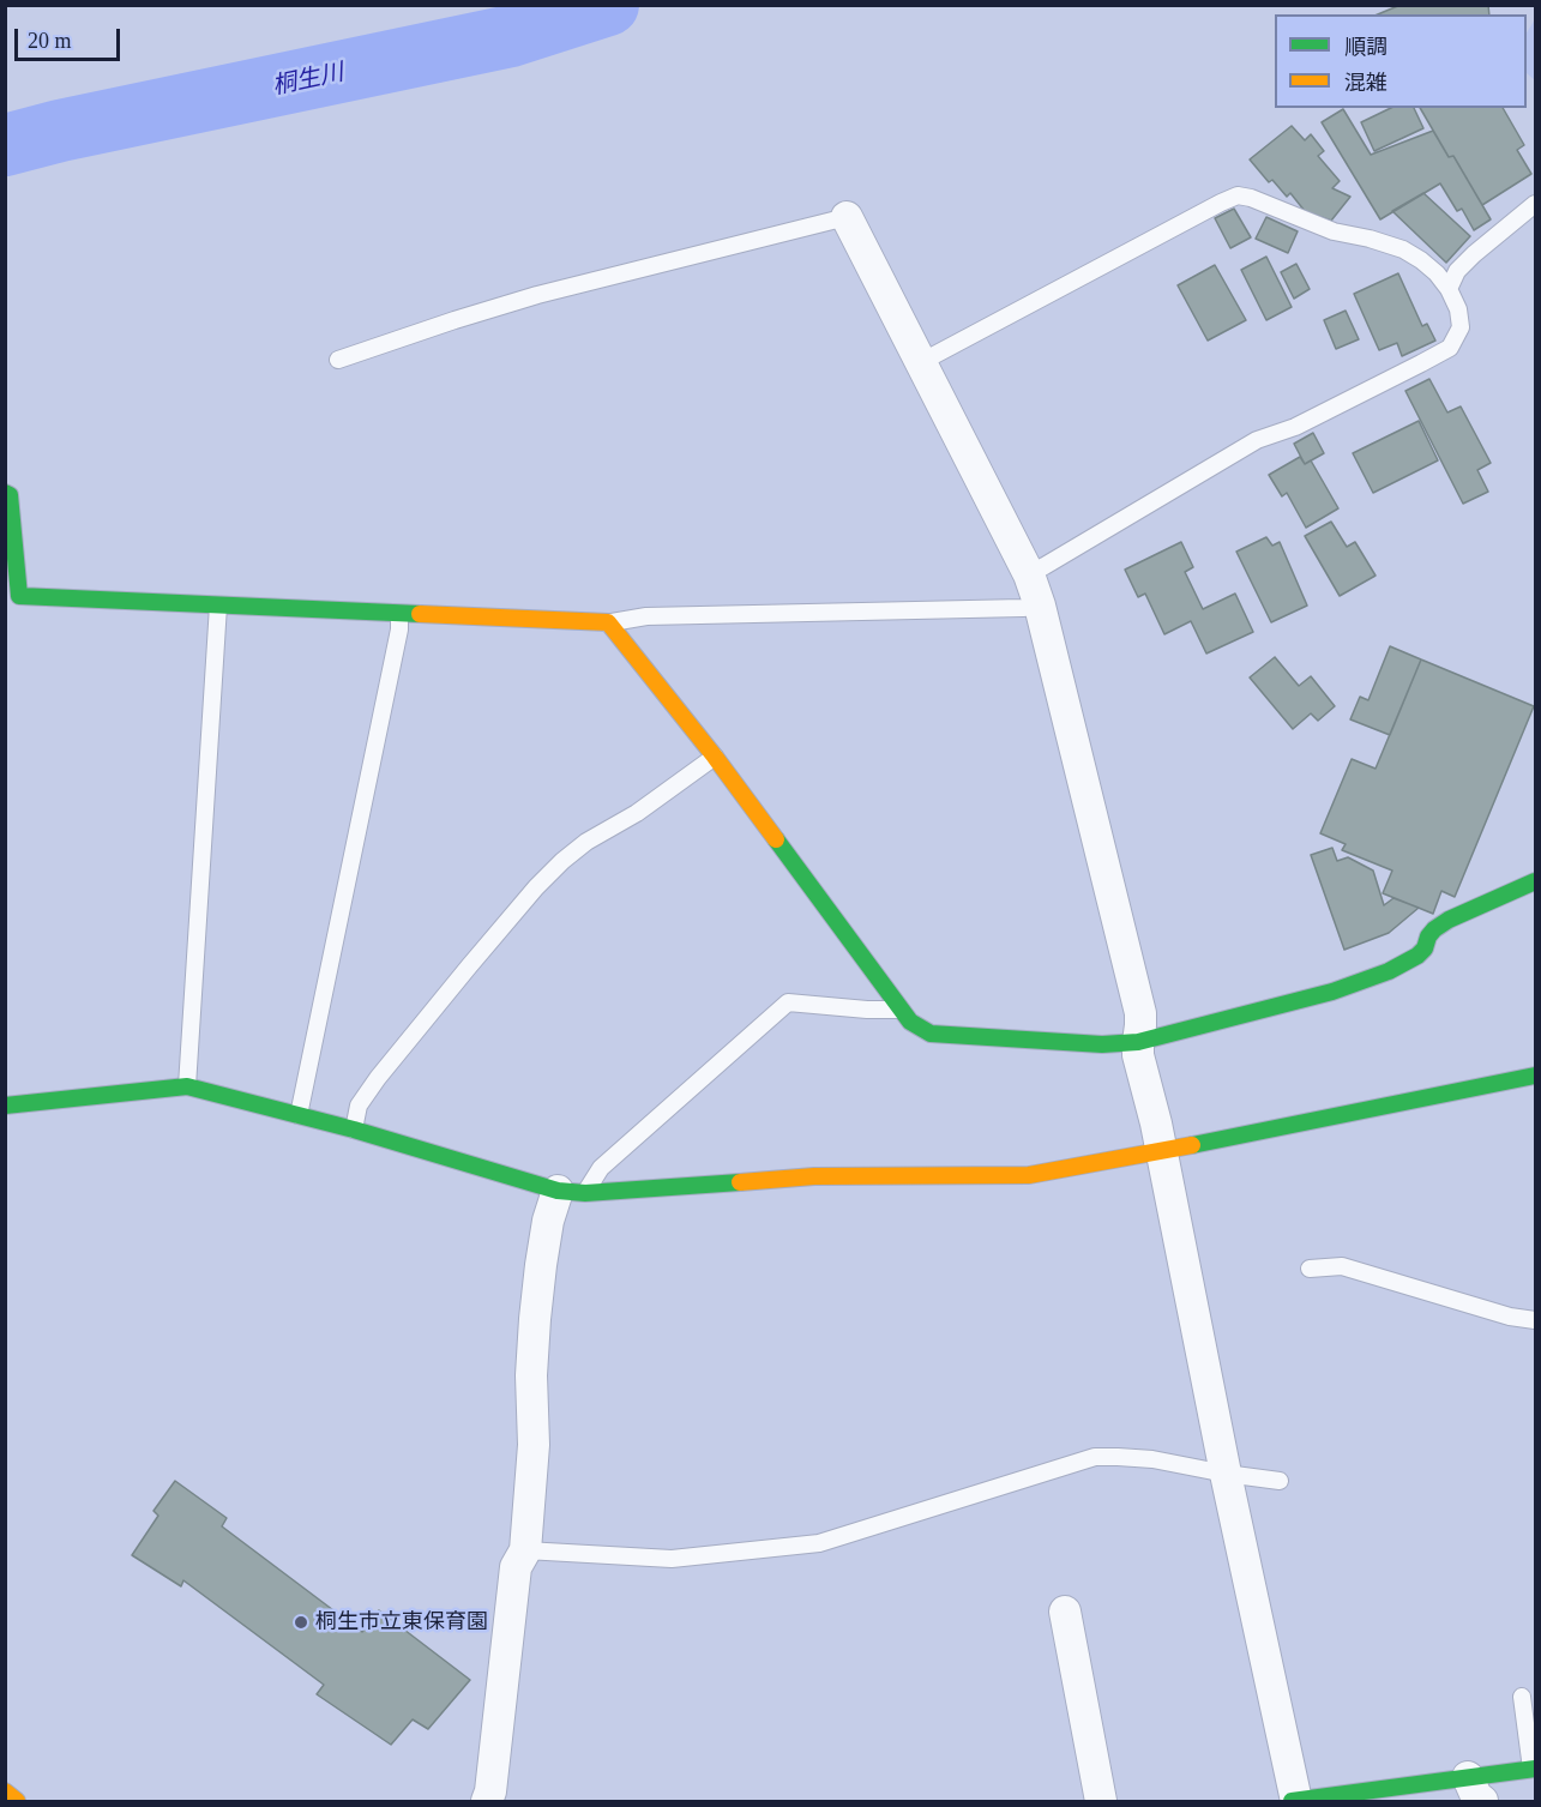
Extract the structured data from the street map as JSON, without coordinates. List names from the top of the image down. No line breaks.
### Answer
{"water":["桐生川"],"places":["桐生市立東保育園"],"legend":["順調","混雑"],"scale_bar":"20 m"}
